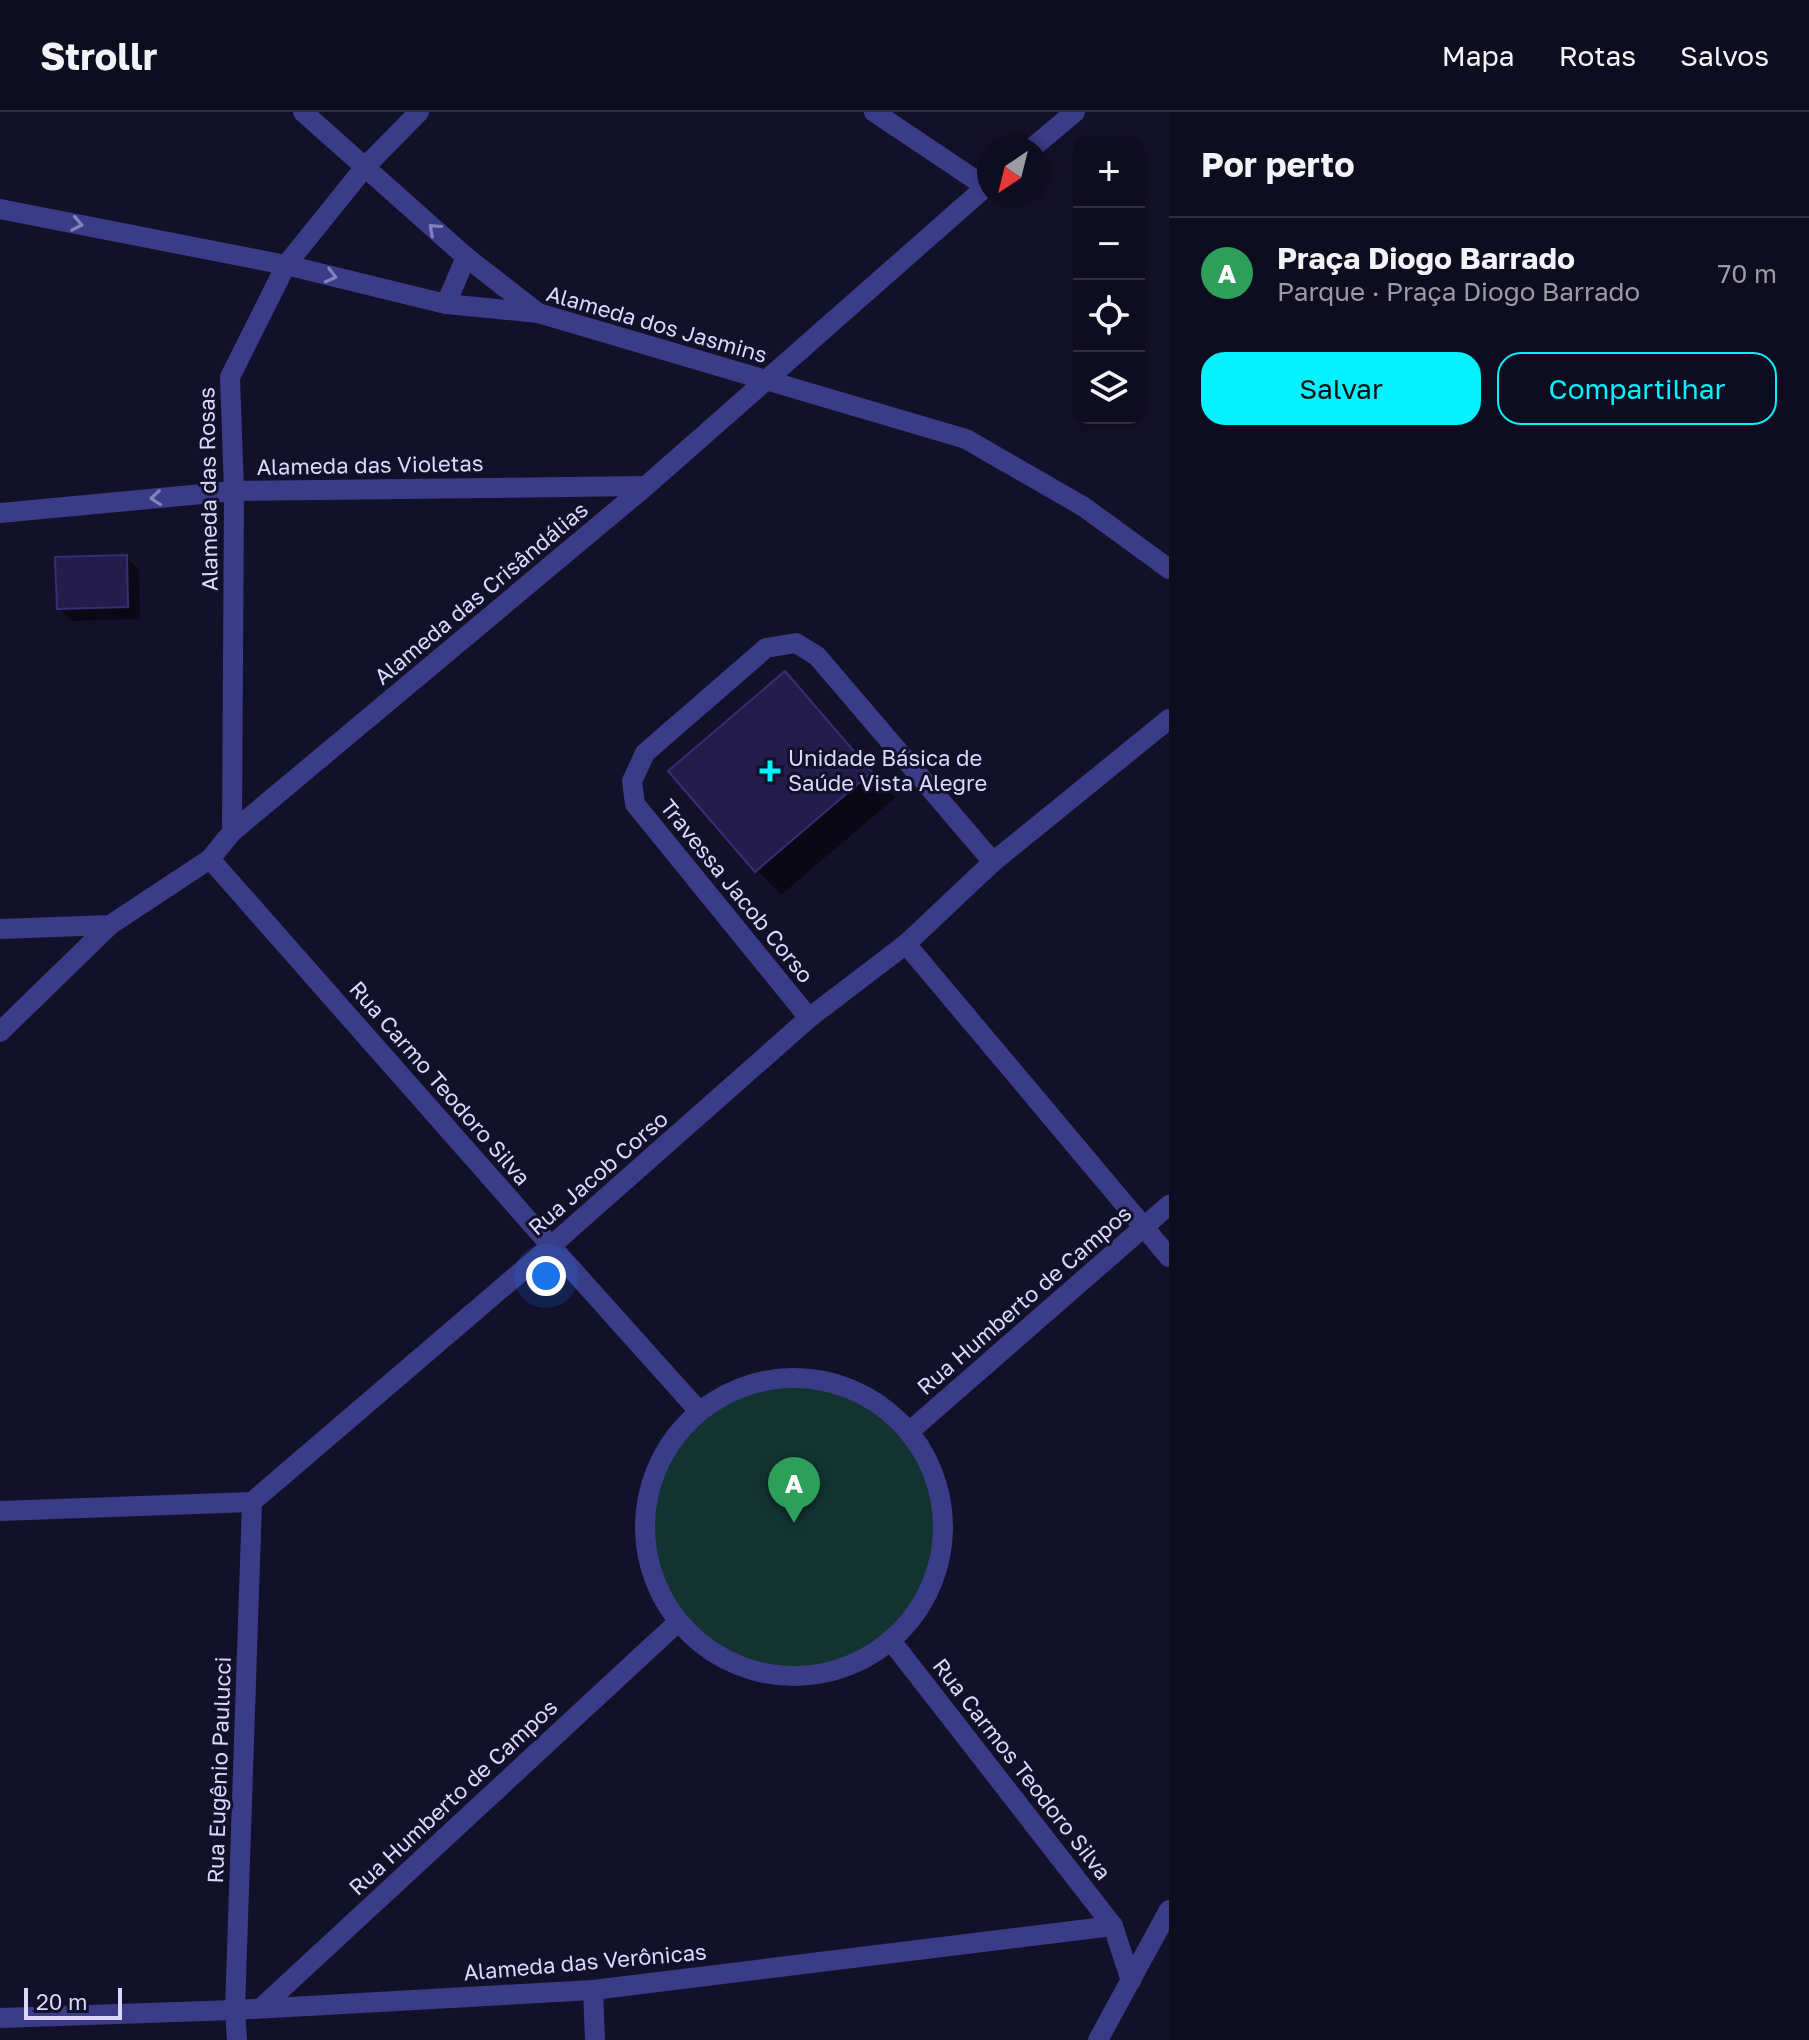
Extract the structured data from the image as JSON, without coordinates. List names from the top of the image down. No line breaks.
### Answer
{"streets":{"street":["Alameda dos Jasmins","Alameda das Violetas","Alameda das Rosas","Alameda das Crisândálias","Travessa Jacob Corso","Rua Carmo Teodoro Silva","Rua Jacob Corso","Rua Humberto de Campos","Rua Carmos Teodoro Silva","Rua Eugênio Paulucci","Alameda das Verônicas"]},"crossings":[["Alameda dos Jasmins","Alameda das Rosas"],["Alameda dos Jasmins","Alameda das Crisândálias"],["Alameda das Violetas","Alameda das Rosas"],["Alameda das Violetas","Alameda das Crisândálias"],["Alameda das Rosas","Alameda das Crisândálias"],["Alameda das Crisândálias","Rua Carmo Teodoro Silva"],["Travessa Jacob Corso","Rua Jacob Corso"],["Rua Carmo Teodoro Silva","Rua Jacob Corso"],["Rua Jacob Corso","Rua Eugênio Paulucci"],["Rua Humberto de Campos","Alameda das Verônicas"],["Rua Carmos Teodoro Silva","Alameda das Verônicas"],["Rua Eugênio Paulucci","Alameda das Verônicas"]],"one_way":["Alameda dos Jasmins","Alameda das Violetas"],"places":{"health":["Unidade Básica de Saúde Vista Alegre"]},"scale_bar":"20 m","north":"bottom left","page":{"header":"Strollr","nav":["Mapa","Rotas","Salvos"],"heading":"Por perto","map_buttons":["+","−"],"list":[{"mark":"A","name":"Praça Diogo Barrado","note":"Parque · Praça Diogo Barrado","value":"70 m"}],"buttons":["Salvar","Compartilhar"],"pins":"A","scale":"20 m"}}
